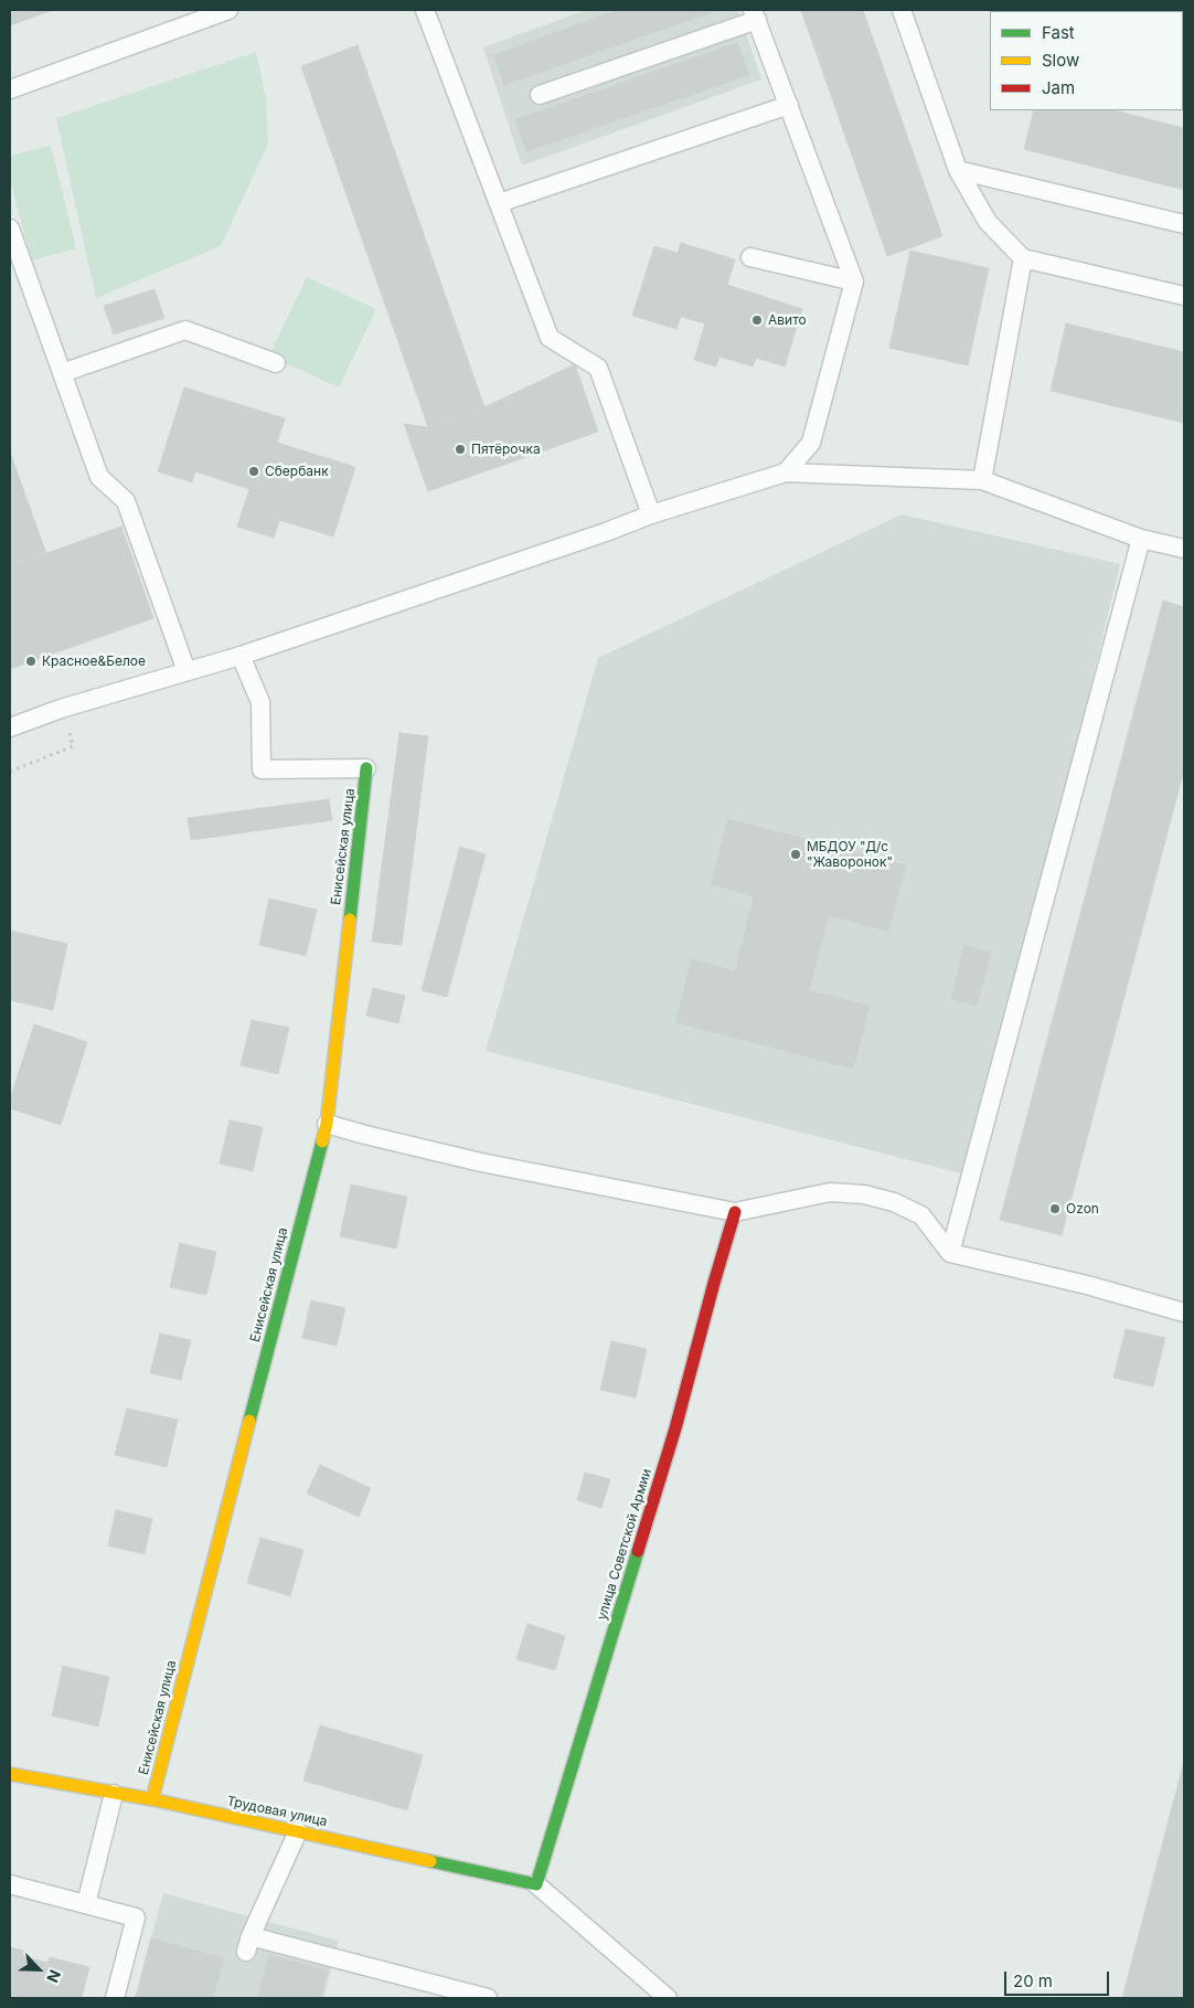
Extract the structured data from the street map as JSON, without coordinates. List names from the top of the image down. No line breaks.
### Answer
{"streets":{"street":["Енисейская улица","улица Советской Армии","Трудовая улица"]},"crossings":[["Енисейская улица","Трудовая улица"],["улица Советской Армии","Трудовая улица"]],"places":["Авито","Пятёрочка","Сбербанк","Красное&Белое","МБДОУ \"Д/с \"Жаворонок\"","Ozon"],"legend":["Fast","Slow","Jam"],"scale_bar":"20 m","north":"bottom right"}
